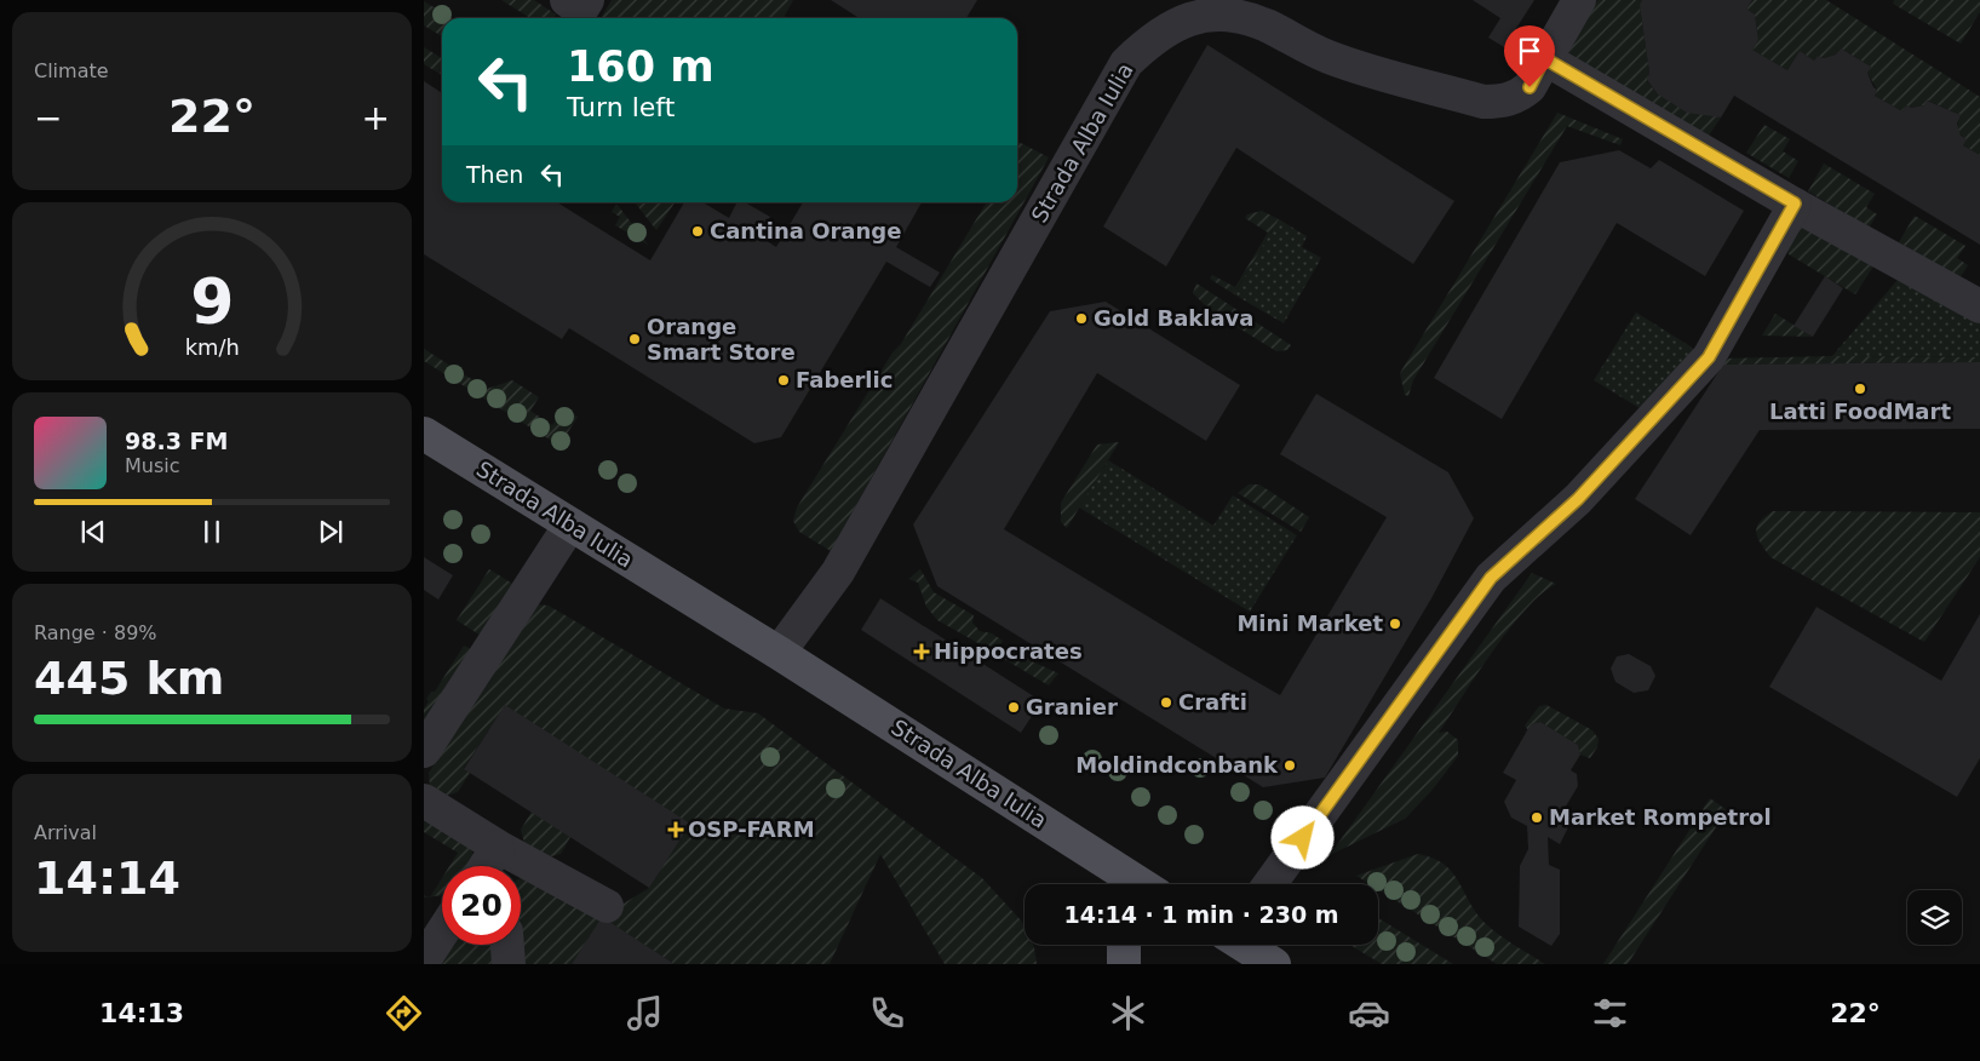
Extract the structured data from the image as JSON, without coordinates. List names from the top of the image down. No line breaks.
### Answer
{"streets":{"main road":["Strada Alba Iulia"]},"places":{"other":["Cantina Orange","Gold Baklava","Orange Smart Store","Faberlic","Latti FoodMart","Mini Market","Crafti","Granier","Moldindconbank","Market Rompetrol"],"health":["Hippocrates","OSP-FARM"]},"page":{"tile":["Climate",["Range · 89%","445 km"],["Arrival","14:14"]],"turn":["160 m","Turn left"],"heat":["−","22°","+"],"then":"Then","song":["98.3 FM","Music"],"limit":"20","trip":"14:14 · 1 min · 230 m","tabs":["14:13","22°"],"gauge":["9","km/h"]}}
